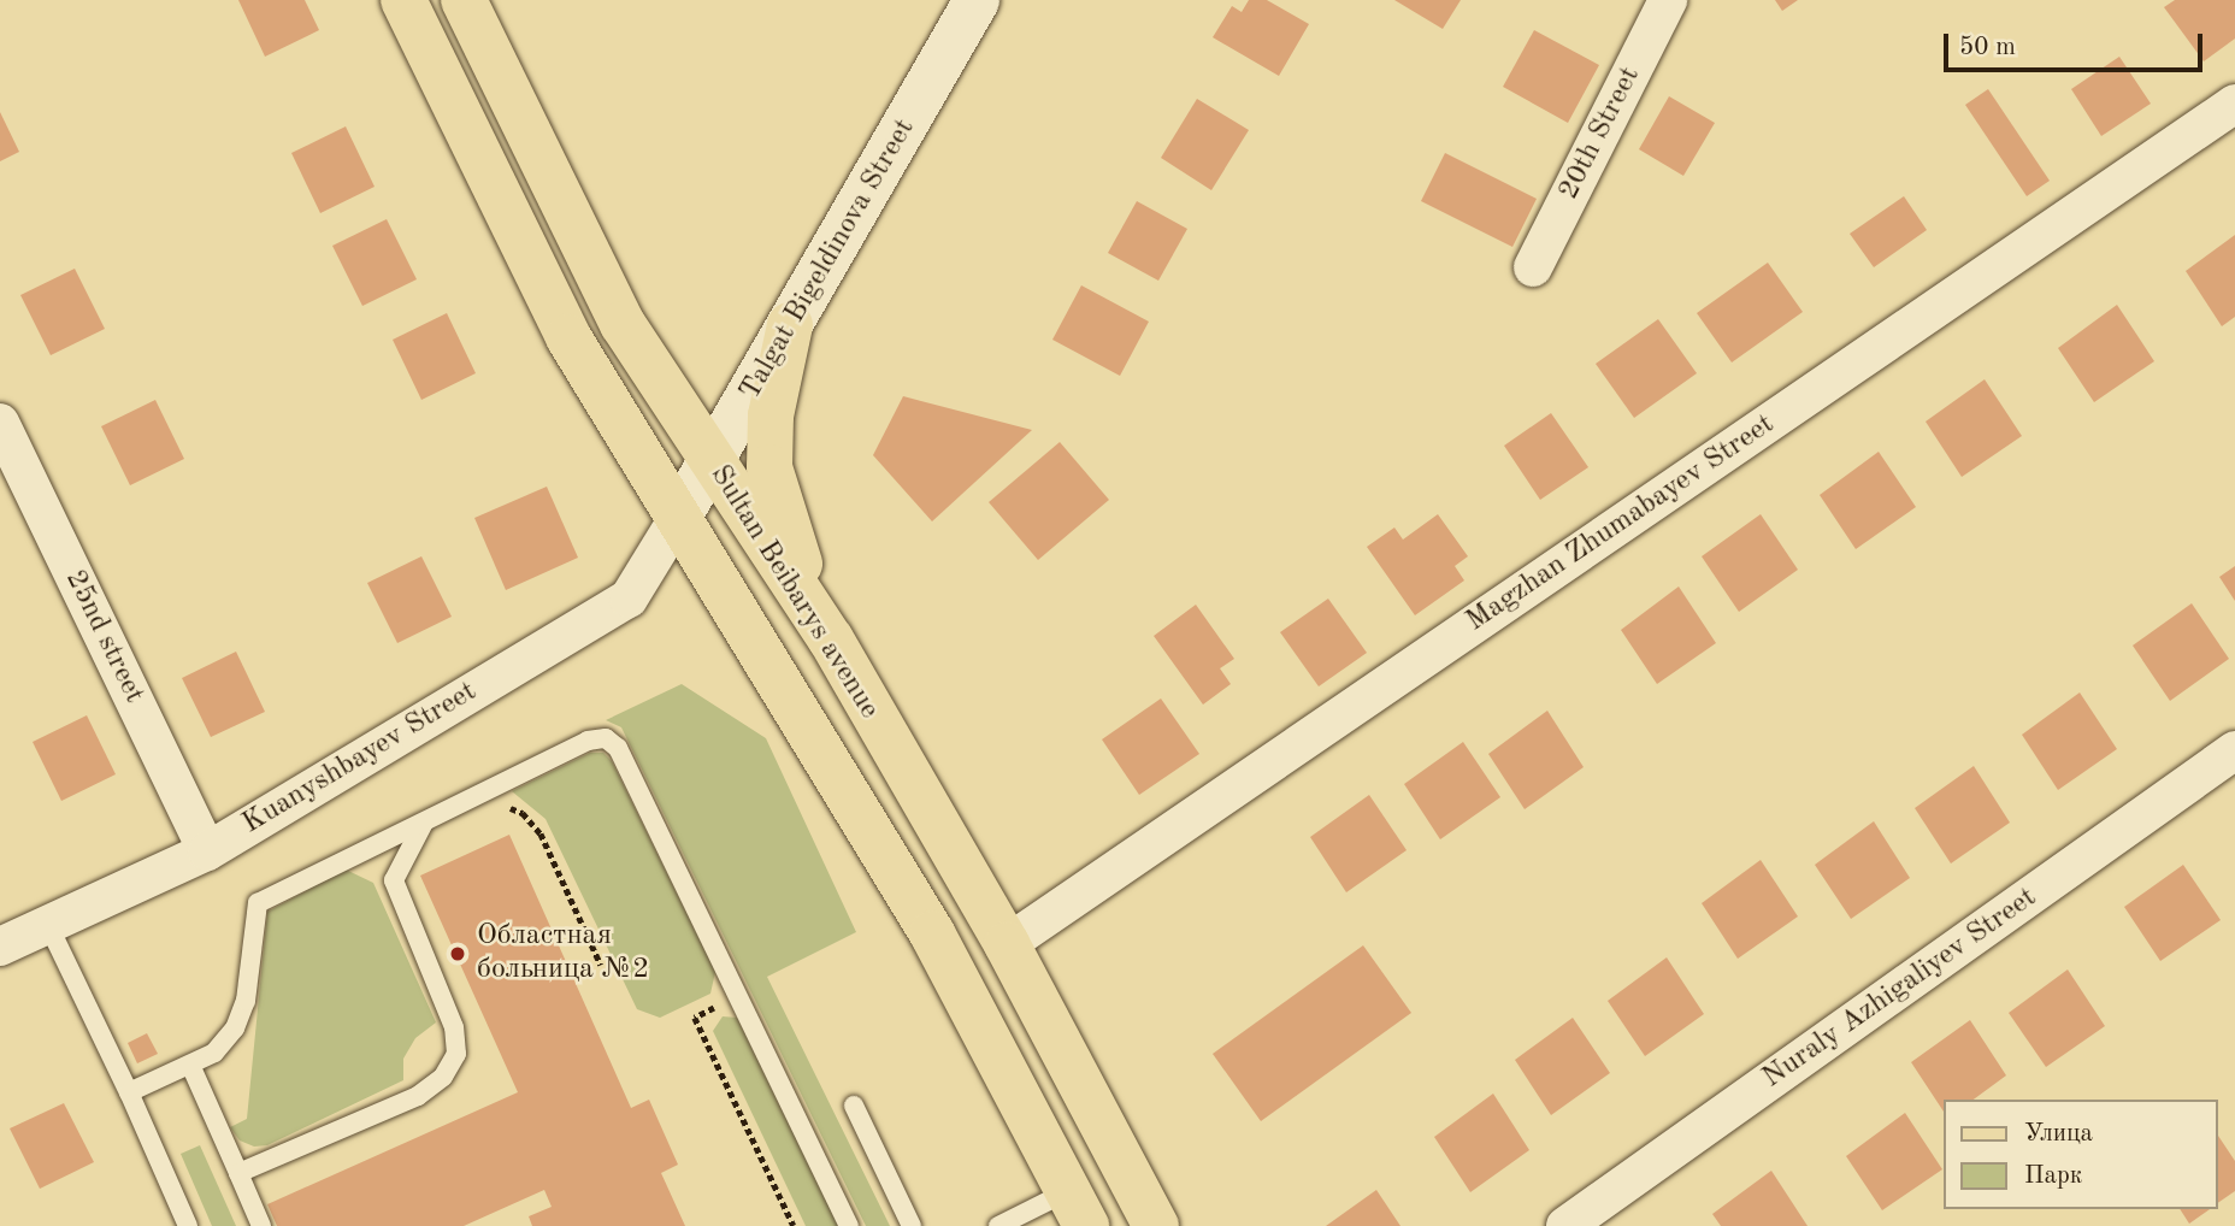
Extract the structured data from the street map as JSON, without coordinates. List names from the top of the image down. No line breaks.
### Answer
{"streets":{"main road":["Sultan Beibarys avenue"],"street":["20th Street","Talgat Bigeldinova Street","Magzhan Zhumabayev Street","25nd street","Kuanyshbayev Street","Nuraly Azhigaliyev Street"]},"crossings":[["Talgat Bigeldinova Street","Sultan Beibarys avenue"],["Talgat Bigeldinova Street","Kuanyshbayev Street"],["Magzhan Zhumabayev Street","Sultan Beibarys avenue"],["Sultan Beibarys avenue","Kuanyshbayev Street"],["25nd street","Kuanyshbayev Street"]],"places":["Областная больница №2"],"legend":["Улица","Парк"],"scale_bar":"50 m"}
